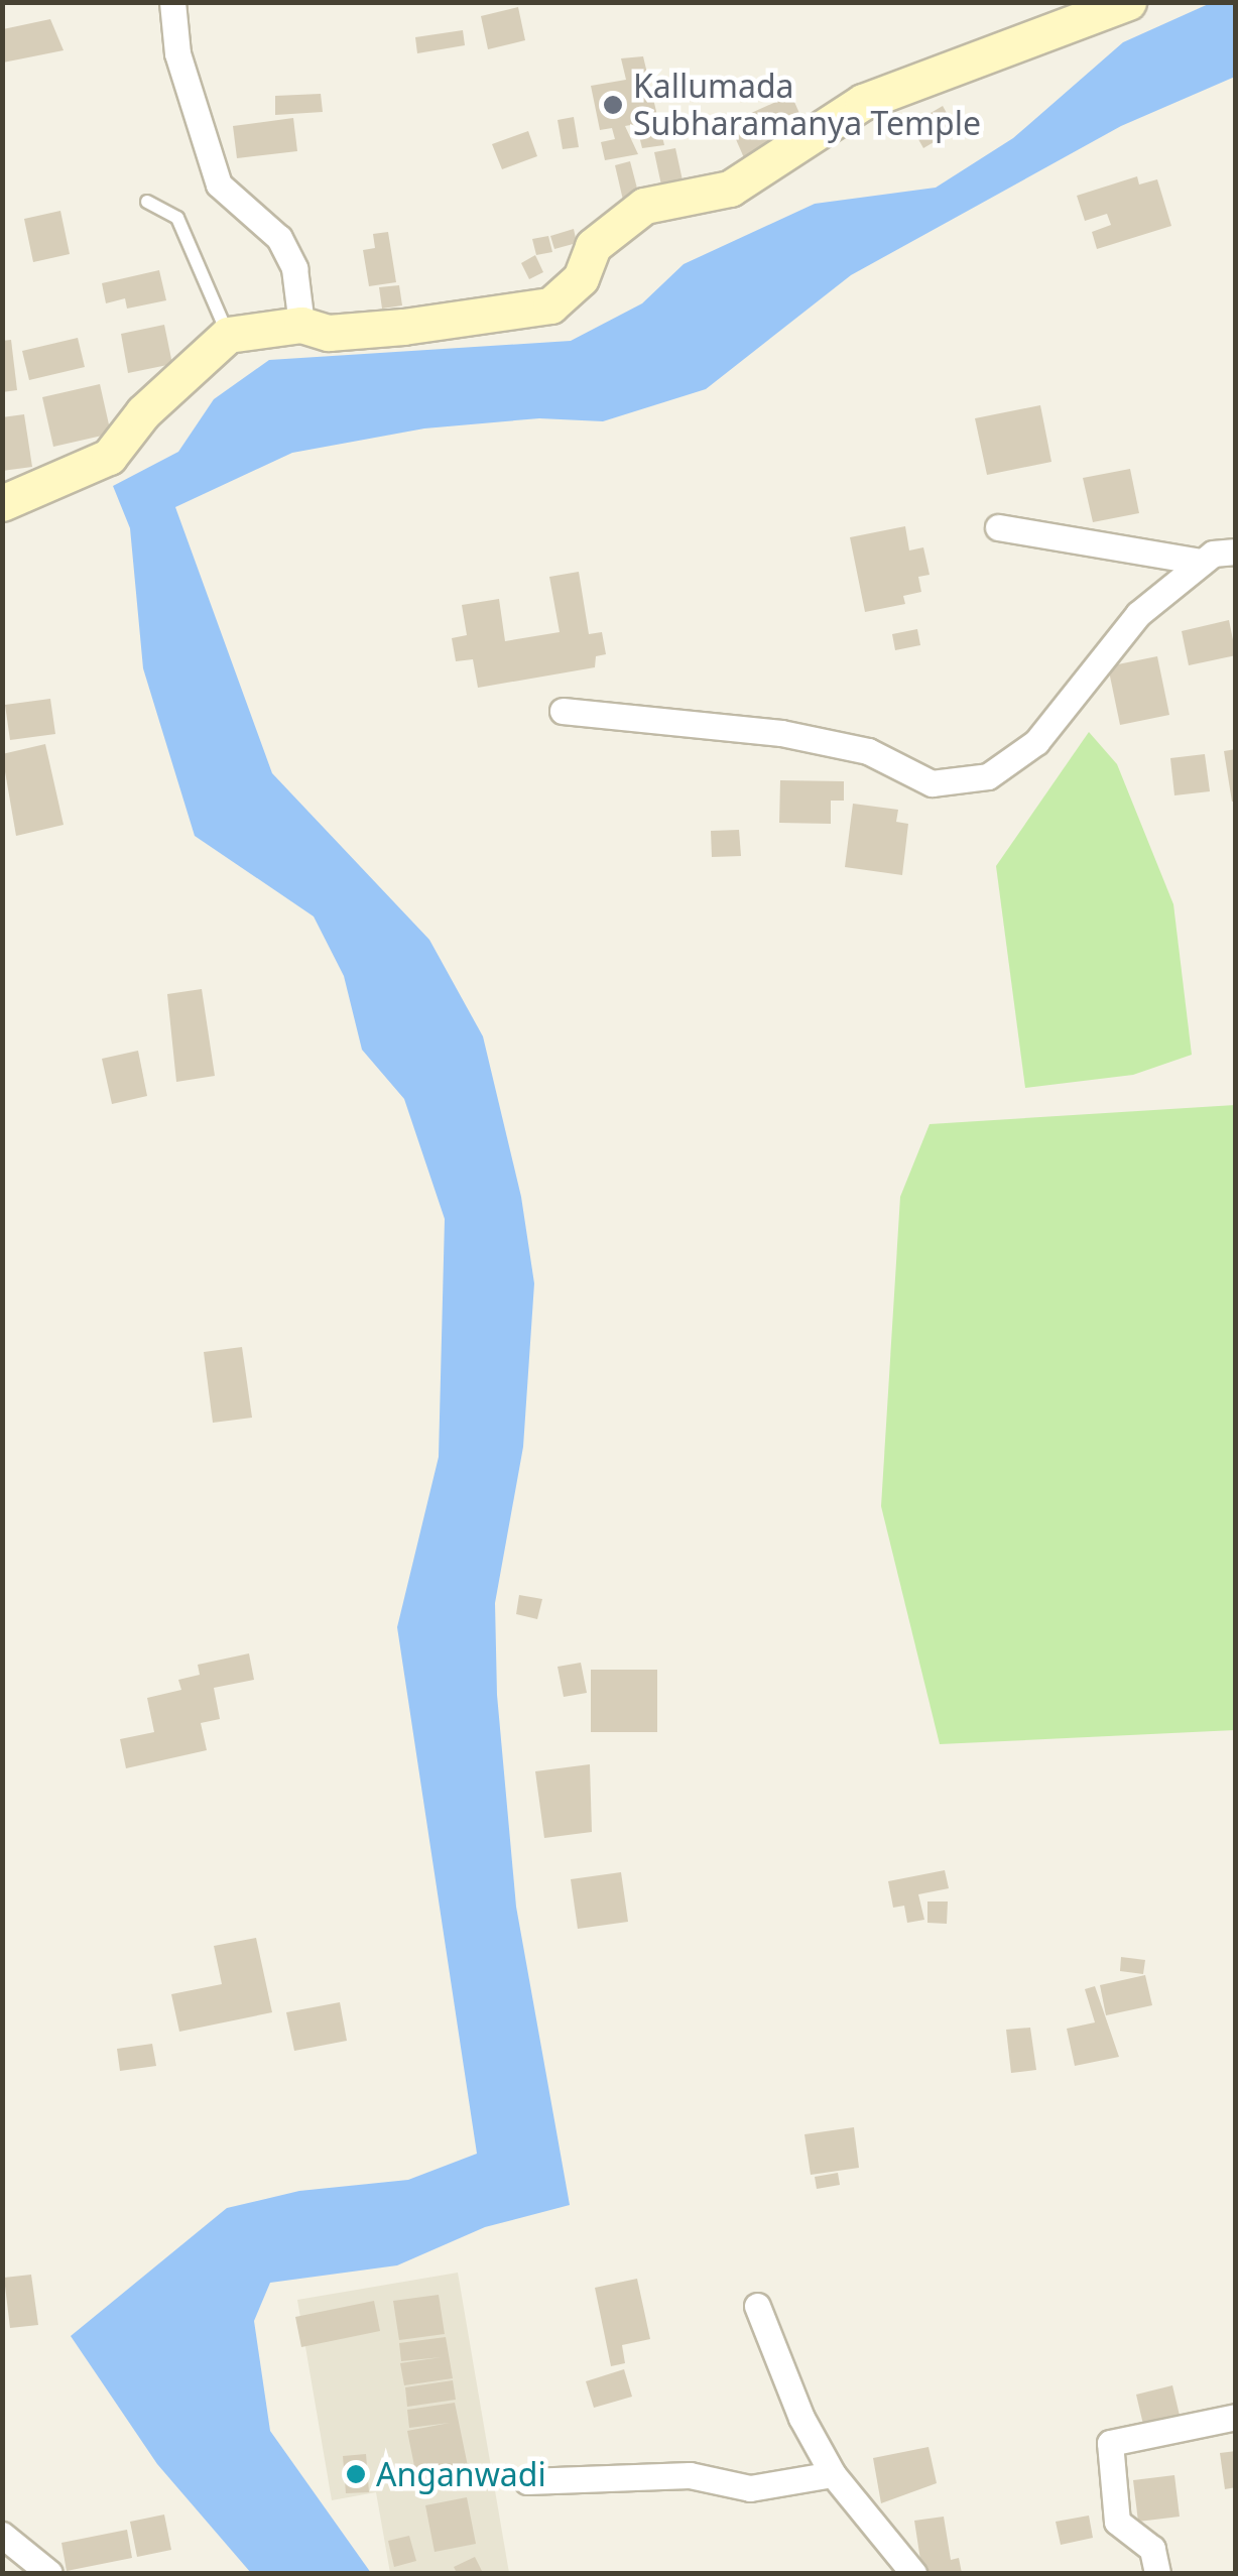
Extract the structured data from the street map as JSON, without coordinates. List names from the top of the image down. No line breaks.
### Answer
{"places":["Kallumada Subharamanya Temple","Anganwadi"]}
